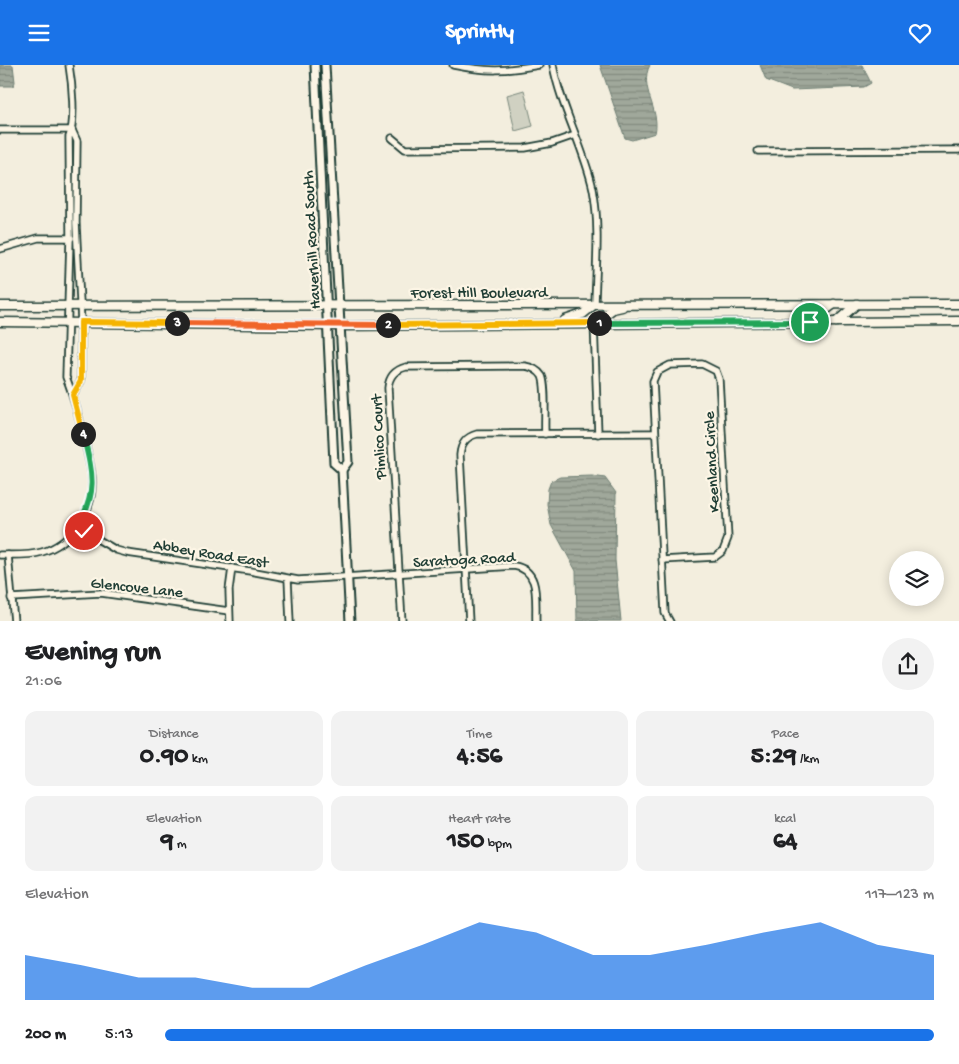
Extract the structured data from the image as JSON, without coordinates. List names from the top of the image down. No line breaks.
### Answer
{"streets":{"main road":["Forest Hill Boulevard"],"street":["Haverhill Road South","Pimlico Court","Keenland Circle","Abbey Road East","Saratoga Road","Glencove Lane"]},"crossings":[["Haverhill Road South","Forest Hill Boulevard"],["Haverhill Road South","Abbey Road East"],["Haverhill Road South","Saratoga Road"],["Pimlico Court","Saratoga Road"],["Abbey Road East","Saratoga Road"]],"page":{"header":"Sprintly","pins":["1","3","2","4"],"heading":["Evening run","21:06"],"stats":[["Distance","0.90 km"],["Time","4:56"],["Pace","5:29 /km"],["Elevation","9 m"],["Heart rate","150 bpm"],["kcal","64"]],"chart":["Elevation","117–123 m"],"list":[{"name":"200 m","note":"5:13"}]}}
